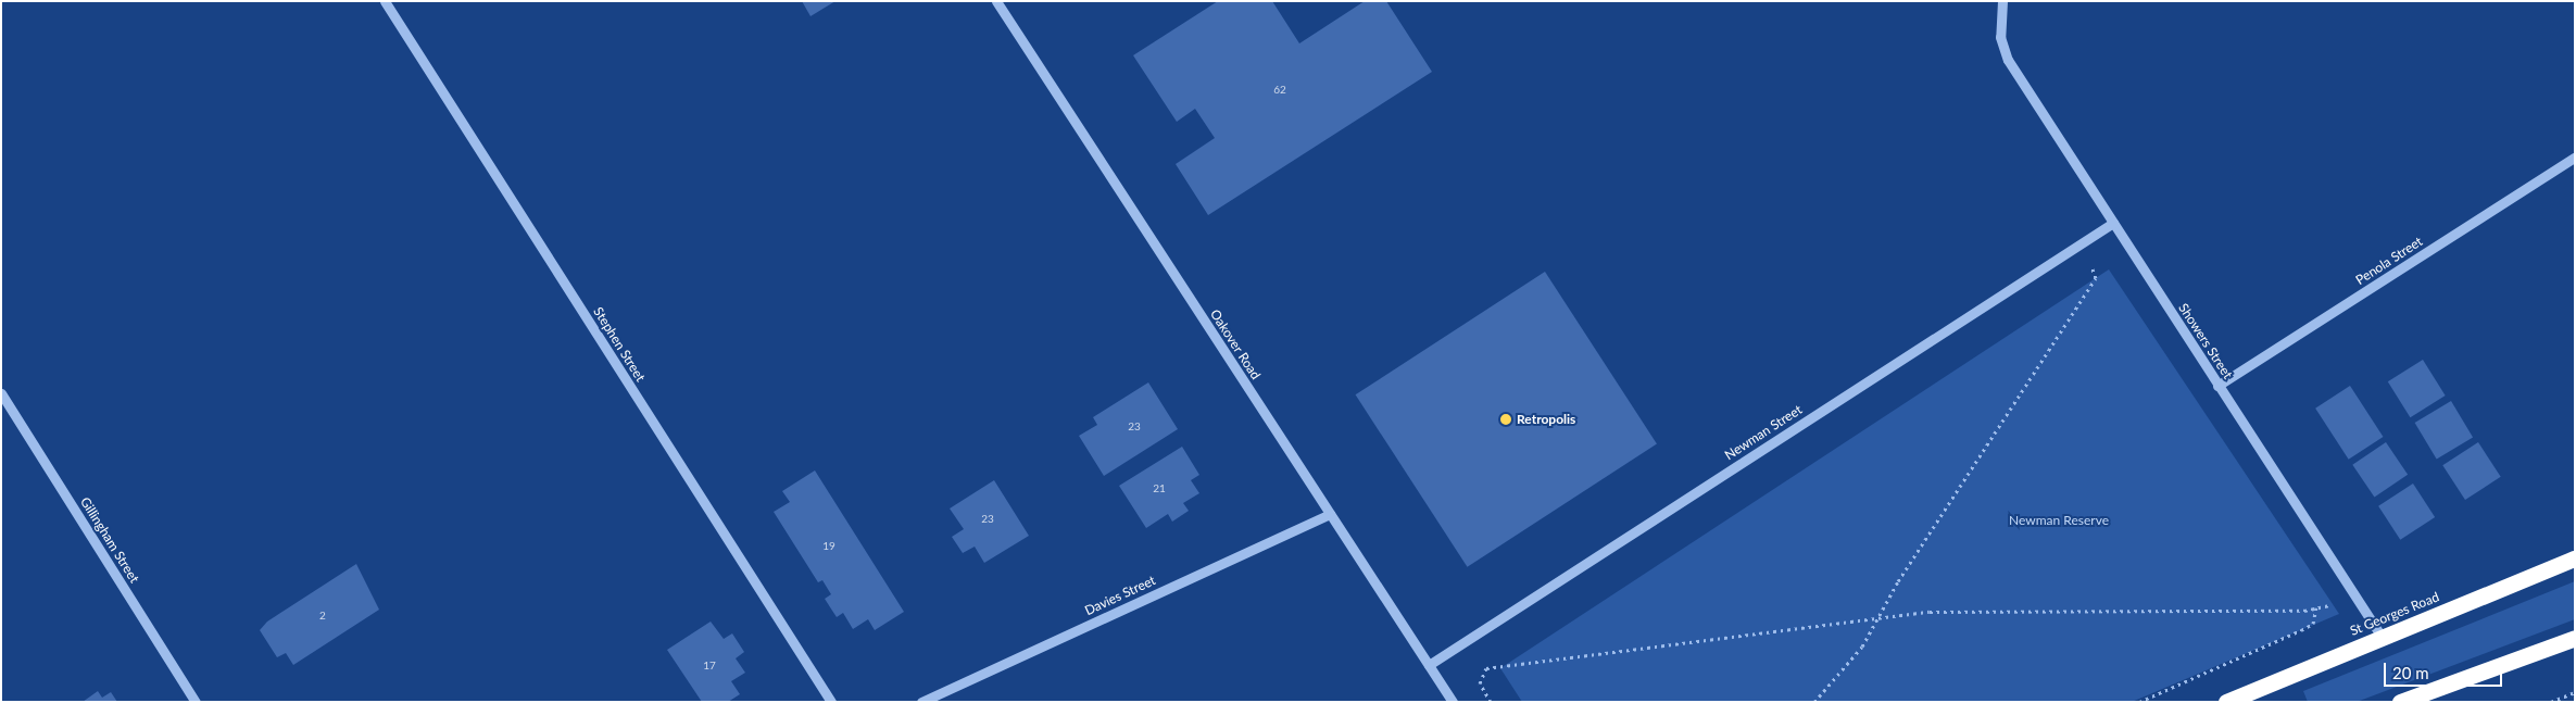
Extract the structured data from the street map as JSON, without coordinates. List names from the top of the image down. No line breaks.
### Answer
{"streets":{"highway":["St Georges Road"],"street":["Penola Street","Showers Street","Stephen Street","Oakover Road","Newman Street","Gillingham Street","Davies Street"]},"crossings":[["Penola Street","Showers Street"],["Showers Street","Newman Street"],["Showers Street","St Georges Road"],["Oakover Road","Newman Street"],["Oakover Road","Davies Street"]],"parks":["Newman Reserve"],"places":["Retropolis"],"house_numbers":["62","23","21","23","19","2","17"],"scale_bar":"20 m"}
